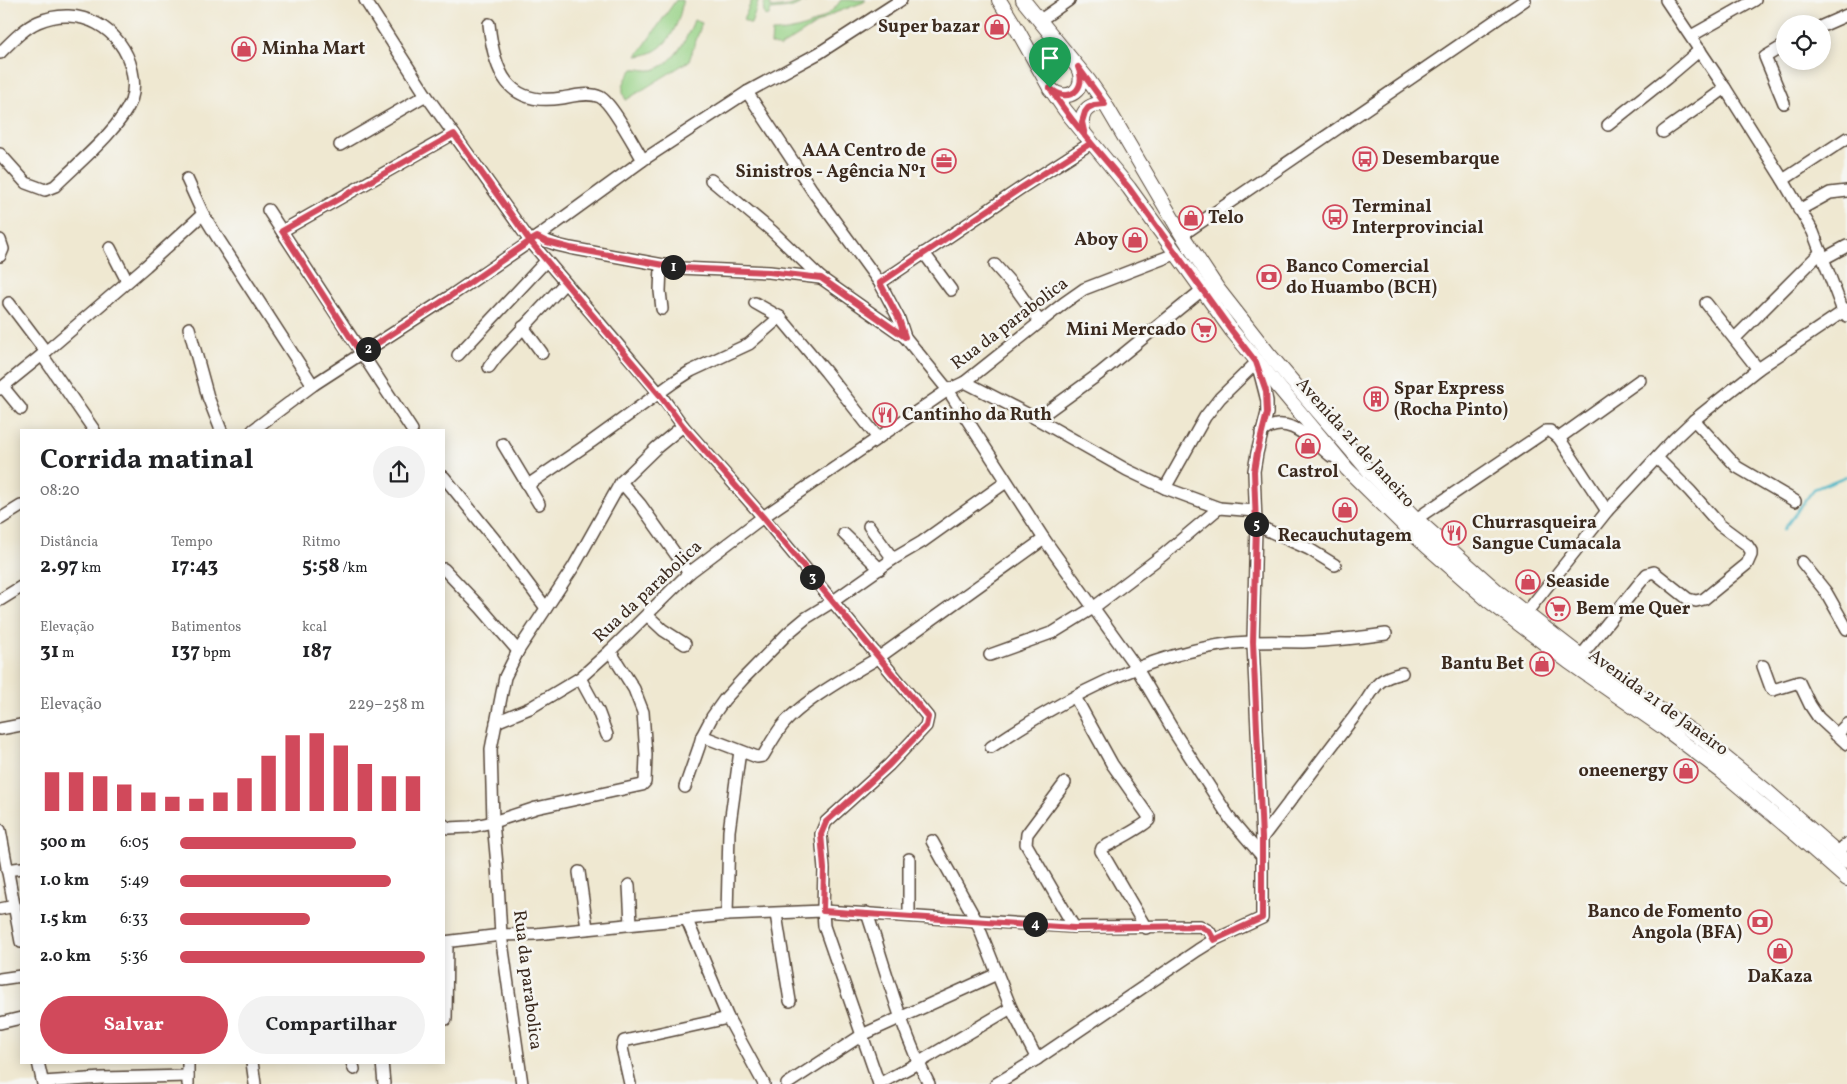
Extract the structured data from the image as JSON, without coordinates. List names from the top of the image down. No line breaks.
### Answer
{"streets":{"main road":["Avenida 21 de Janeiro"],"street":["Rua da parabolica"]},"crossings":[["Rua da parabolica","Avenida 21 de Janeiro"]],"places":{"shop":["Super bazar","Minha Mart","Telo","Aboy","Castrol","Recauchutagem","Seaside","Bantu Bet","oneenergy","DaKaza"],"bus stop":["Desembarque","Terminal Interprovincial"],"office":["AAA Centro de Sinistros - Agência Nº1"],"bank":["Banco Comercial do Huambo (BCH)","Banco de Fomento Angola (BFA)"],"supermarket":["Mini Mercado","Bem me Quer"],"building":["Spar Express (Rocha Pinto)"],"restaurant":["Cantinho da Ruth","Churrasqueira Sangue Cumacala"]},"page":{"pins":["1","2","5","3","4"],"heading":["Corrida matinal","08:20"],"stats":[["Distância","2.97 km"],["Tempo","17:43"],["Ritmo","5:58 /km"],["Elevação","31 m"],["Batimentos","137 bpm"],["kcal","187"]],"chart":["Elevação","229–258 m"],"list":[{"name":"500 m","note":"6:05"},{"name":"1.0 km","note":"5:49"},{"name":"1.5 km","note":"6:33"},{"name":"2.0 km","note":"5:36"}],"buttons":["Salvar","Compartilhar"]}}
